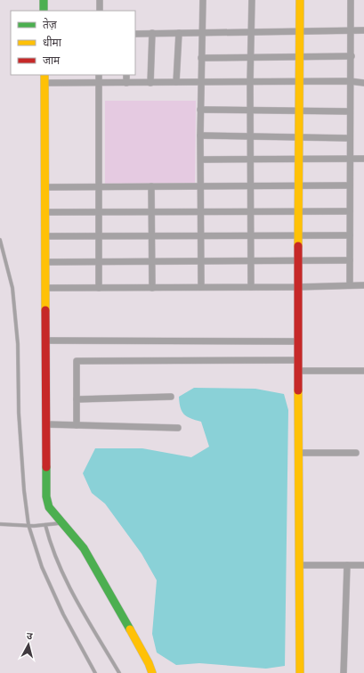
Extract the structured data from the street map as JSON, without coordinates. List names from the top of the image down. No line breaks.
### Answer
{"legend":["तेज़","धीमा","जाम"],"north":"top"}
